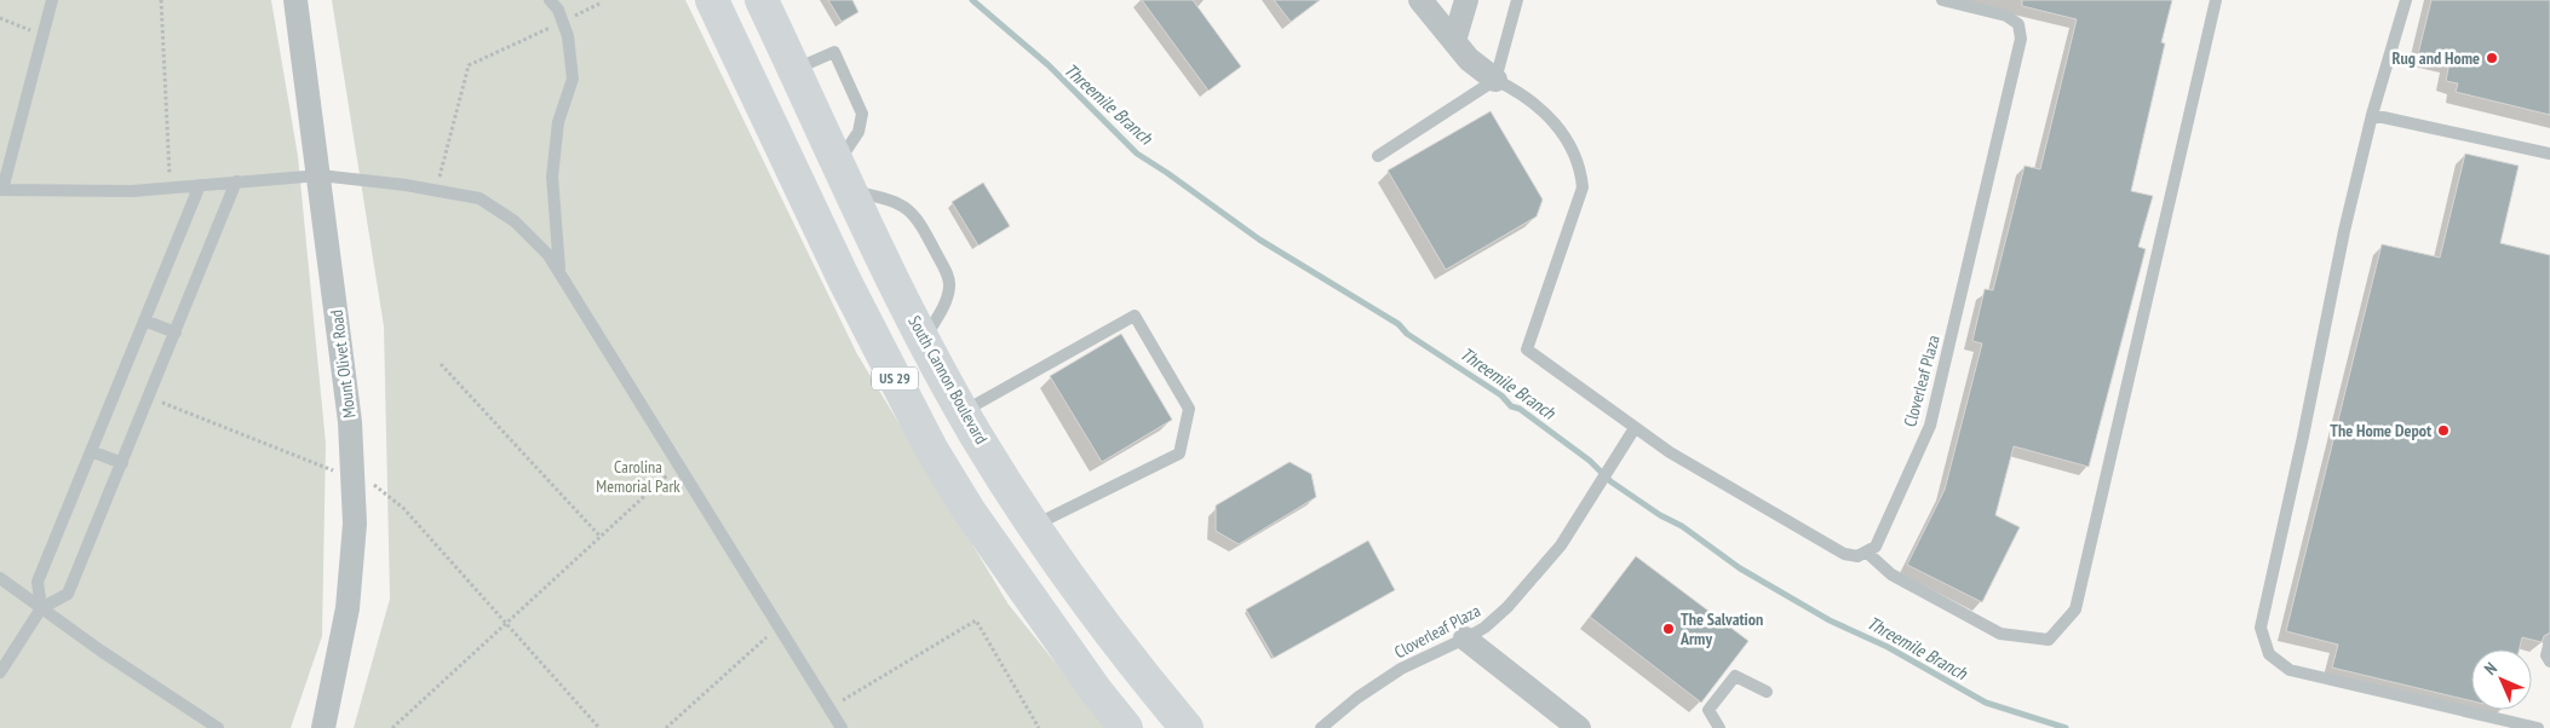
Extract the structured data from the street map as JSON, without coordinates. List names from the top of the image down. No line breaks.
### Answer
{"streets":{"main road":["US 29","South Cannon Boulevard"],"street":["Mount Olivet Road"],"lane":["Cloverleaf Plaza"]},"water":["Threemile Branch"],"parks":["Carolina Memorial Park"],"places":["Rug and Home","The Home Depot","The Salvation Army"],"north":"top left"}
